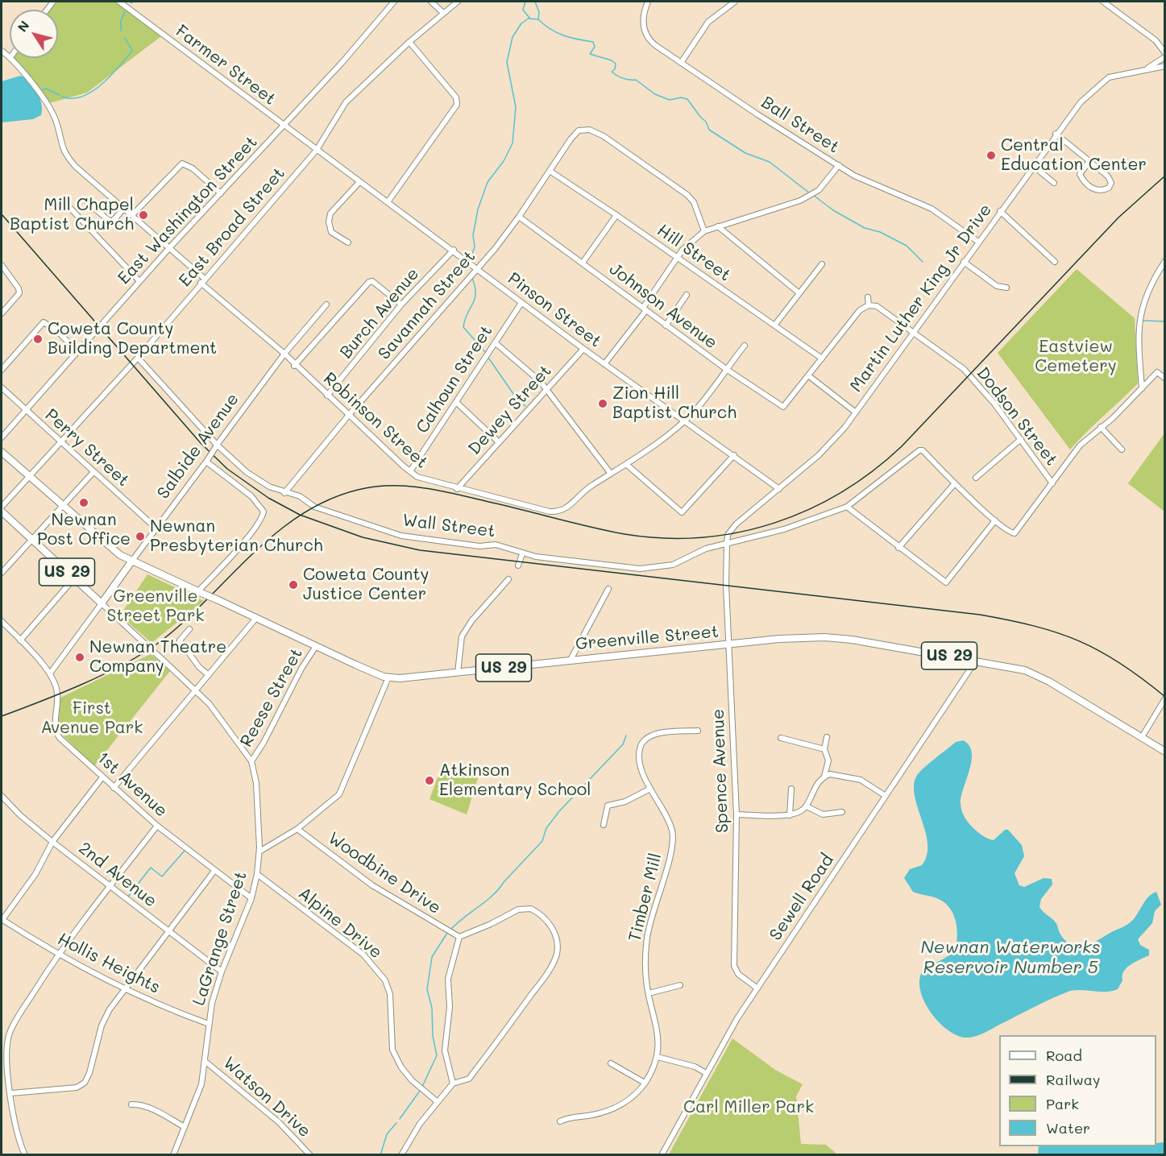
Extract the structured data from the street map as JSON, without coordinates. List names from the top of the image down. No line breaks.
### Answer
{"streets":{"main road":["Salbide Avenue","US 29","Greenville Street","LaGrange Street"],"street":["Farmer Street","Ball Street","East Washington Street","East Broad Street","Hill Street","Martin Luther King Jr Drive","Savannah Street","Johnson Avenue","Pinson Street","Burch Avenue","Calhoun Street","Dewey Street","Dodson Street","Robinson Street","Perry Street","Wall Street","Reese Street","Spence Avenue","1st Avenue","Woodbine Drive","2nd Avenue","Timber Mill","Sewell Road","Alpine Drive","Hollis Heights","Watson Drive"]},"crossings":[["Farmer Street","East Washington Street"],["Farmer Street","East Broad Street"],["Farmer Street","Pinson Street"],["Ball Street","Martin Luther King Jr Drive"],["East Washington Street","Robinson Street"],["East Washington Street","Perry Street"],["East Broad Street","Pinson Street"],["East Broad Street","Robinson Street"],["East Broad Street","Perry Street"],["East Broad Street","Wall Street"],["East Broad Street","US 29"],["Hill Street","Savannah Street"],["Martin Luther King Jr Drive","Pinson Street"],["Martin Luther King Jr Drive","Dodson Street"],["Martin Luther King Jr Drive","Wall Street"],["Martin Luther King Jr Drive","Spence Avenue"],["Savannah Street","Johnson Avenue"],["Savannah Street","Pinson Street"],["Savannah Street","Robinson Street"],["Savannah Street","Wall Street"],["Johnson Avenue","Robinson Street"],["Pinson Street","Burch Avenue"],["Pinson Street","Calhoun Street"],["Pinson Street","Dewey Street"],["Pinson Street","Robinson Street"],["Burch Avenue","Robinson Street"],["Calhoun Street","Robinson Street"],["Dewey Street","Robinson Street"],["Robinson Street","Salbide Avenue"],["Salbide Avenue","Perry Street"],["Salbide Avenue","Wall Street"],["Salbide Avenue","US 29"],["Salbide Avenue","Greenville Street"],["Salbide Avenue","LaGrange Street"],["Wall Street","Spence Avenue"],["US 29","Greenville Street"],["Greenville Street","Reese Street"],["Greenville Street","Spence Avenue"],["Greenville Street","Sewell Road"],["Reese Street","LaGrange Street"],["Spence Avenue","Sewell Road"],["1st Avenue","LaGrange Street"],["2nd Avenue","LaGrange Street"],["Alpine Drive","LaGrange Street"],["LaGrange Street","Hollis Heights"],["LaGrange Street","Watson Drive"]],"water":["Newnan Waterworks Reservoir Number 5"],"parks":["Eastview Cemetery","Greenville Street Park","First Avenue Park","Carl Miller Park"],"places":["Central Education Center","Mill Chapel Baptist Church","Coweta County Building Department","Zion Hill Baptist Church","Newnan Post Office","Newnan Presbyterian Church","Coweta County Justice Center","Newnan Theatre Company","Atkinson Elementary School"],"legend":["Road","Railway","Park","Water"],"north":"top left"}
